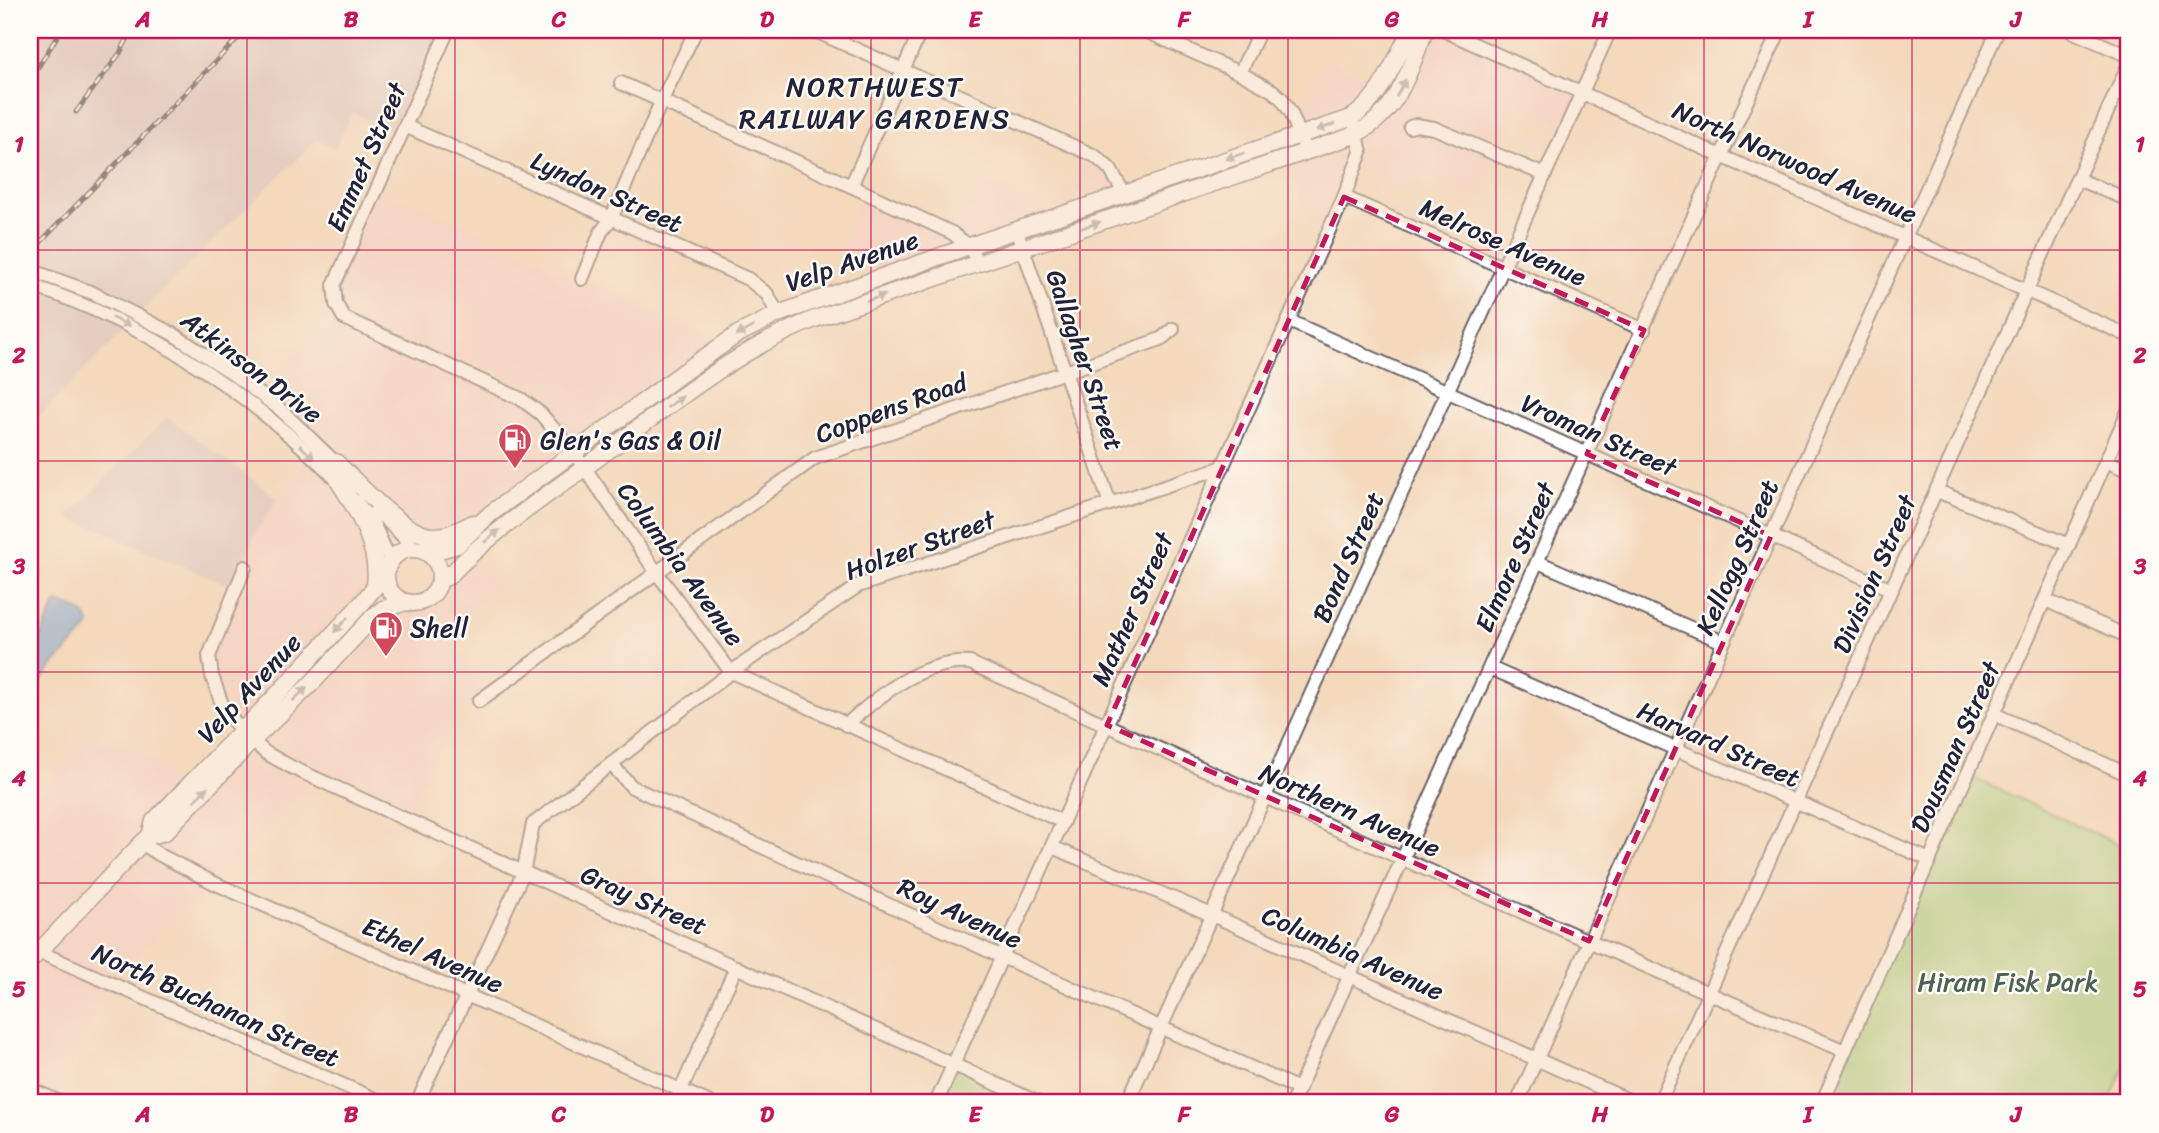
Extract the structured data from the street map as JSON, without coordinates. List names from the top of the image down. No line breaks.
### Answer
{"streets":{"main road":["Velp Avenue"],"street":["Emmet Street","North Norwood Avenue","Lyndon Street","Melrose Avenue","Gallagher Street","Atkinson Drive","Coppens Road","Vroman Street","Holzer Street","Bond Street","Elmore Street","Kellogg Street","Columbia Avenue","Division Street","Mather Street","Harvard Street","Dousman Street","Northern Avenue","Gray Street","Roy Avenue","Ethel Avenue","North Buchanan Street"]},"crossings":[["Emmet Street","Lyndon Street"],["Emmet Street","Columbia Avenue"],["North Norwood Avenue","Bond Street"],["North Norwood Avenue","Elmore Street"],["North Norwood Avenue","Kellogg Street"],["North Norwood Avenue","Division Street"],["Lyndon Street","Velp Avenue"],["Melrose Avenue","Bond Street"],["Melrose Avenue","Elmore Street"],["Melrose Avenue","Mather Street"],["Velp Avenue","Gallagher Street"],["Velp Avenue","Atkinson Drive"],["Velp Avenue","Columbia Avenue"],["Velp Avenue","Mather Street"],["Velp Avenue","Gray Street"],["Velp Avenue","Ethel Avenue"],["Velp Avenue","North Buchanan Street"],["Gallagher Street","Coppens Road"],["Gallagher Street","Holzer Street"],["Coppens Road","Columbia Avenue"],["Vroman Street","Bond Street"],["Vroman Street","Elmore Street"],["Vroman Street","Kellogg Street"],["Vroman Street","Division Street"],["Vroman Street","Mather Street"],["Holzer Street","Columbia Avenue"],["Holzer Street","Mather Street"],["Holzer Street","Gray Street"],["Holzer Street","Roy Avenue"],["Holzer Street","Ethel Avenue"],["Bond Street","Columbia Avenue"],["Bond Street","Northern Avenue"],["Bond Street","Roy Avenue"],["Elmore Street","Columbia Avenue"],["Elmore Street","Harvard Street"],["Elmore Street","Northern Avenue"],["Elmore Street","Roy Avenue"],["Kellogg Street","Columbia Avenue"],["Kellogg Street","Harvard Street"],["Kellogg Street","Northern Avenue"],["Columbia Avenue","Mather Street"],["Columbia Avenue","Northern Avenue"],["Division Street","Harvard Street"],["Division Street","Northern Avenue"],["Mather Street","Northern Avenue"],["Mather Street","Gray Street"],["Mather Street","Roy Avenue"],["Harvard Street","Dousman Street"],["Dousman Street","Northern Avenue"]],"districts":["NORTHWEST RAILWAY GARDENS"],"parks":["Hiram Fisk Park"],"places":{"fuel station":["Glen's Gas & Oil","Shell"]},"grid":{"columns":["A","B","C","D","E","F","G","H","I","J"],"rows":["1","2","3","4","5"]}}
